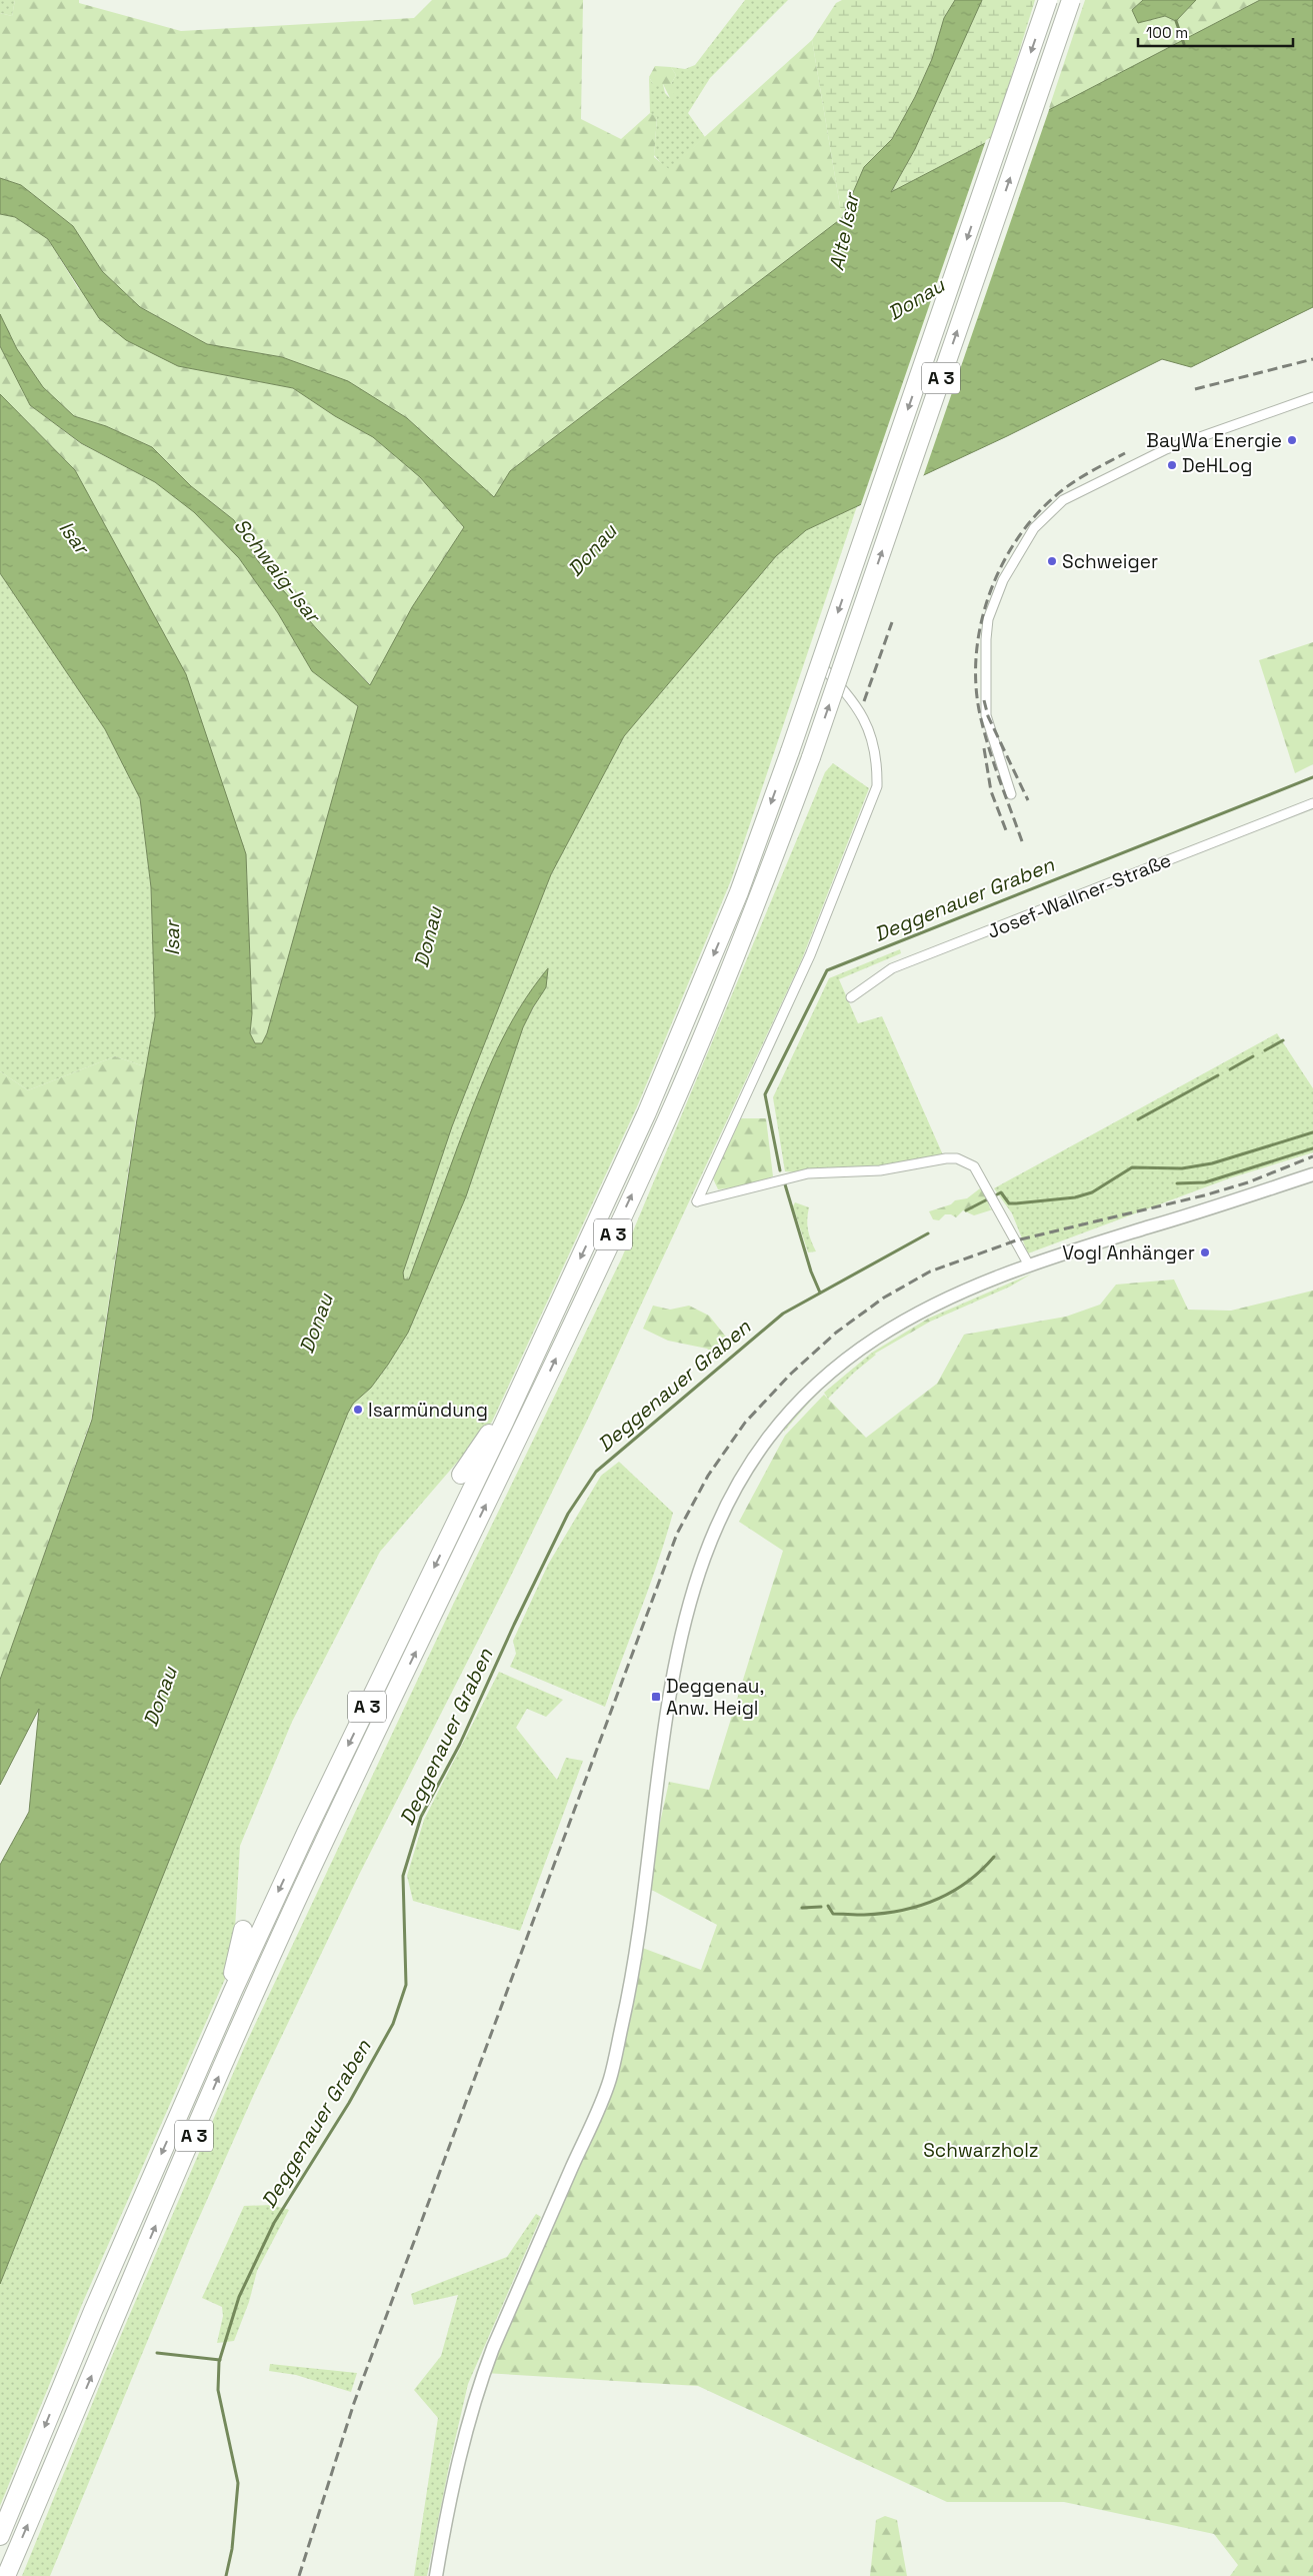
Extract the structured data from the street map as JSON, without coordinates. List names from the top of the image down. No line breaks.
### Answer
{"streets":{"highway":["A 3"],"street":["Josef-Wallner-Straße"]},"water":["Alte Isar","Donau","Isar","Schwaig-Isar","Deggenauer Graben"],"parks":["Schwarzholz"],"places":{"other":["BayWa Energie","DeHLog","Schweiger","Vogl Anhänger","Isarmündung"],"transit":["Deggenau, Anw. Heigl"]},"scale_bar":"100 m"}
